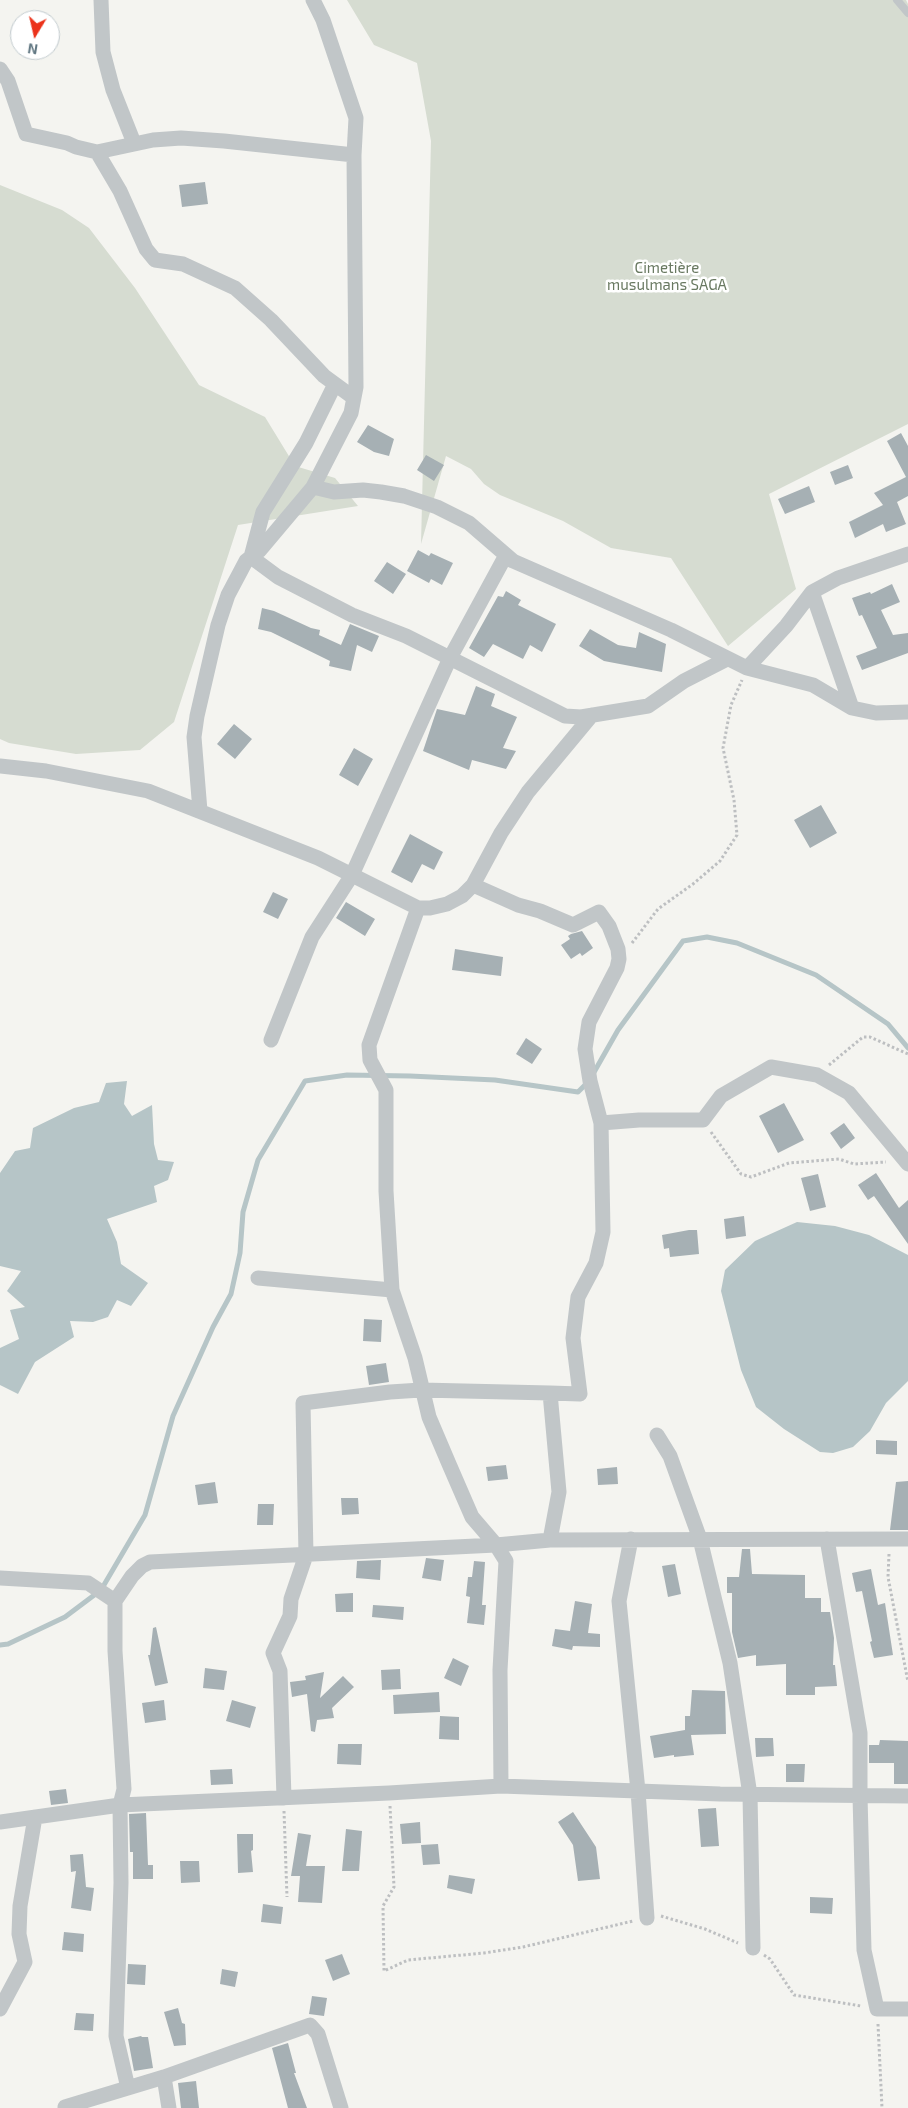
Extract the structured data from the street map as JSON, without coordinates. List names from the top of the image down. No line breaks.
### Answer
{"parks":["Cimetière musulmans SAGA"],"north":"bottom"}
